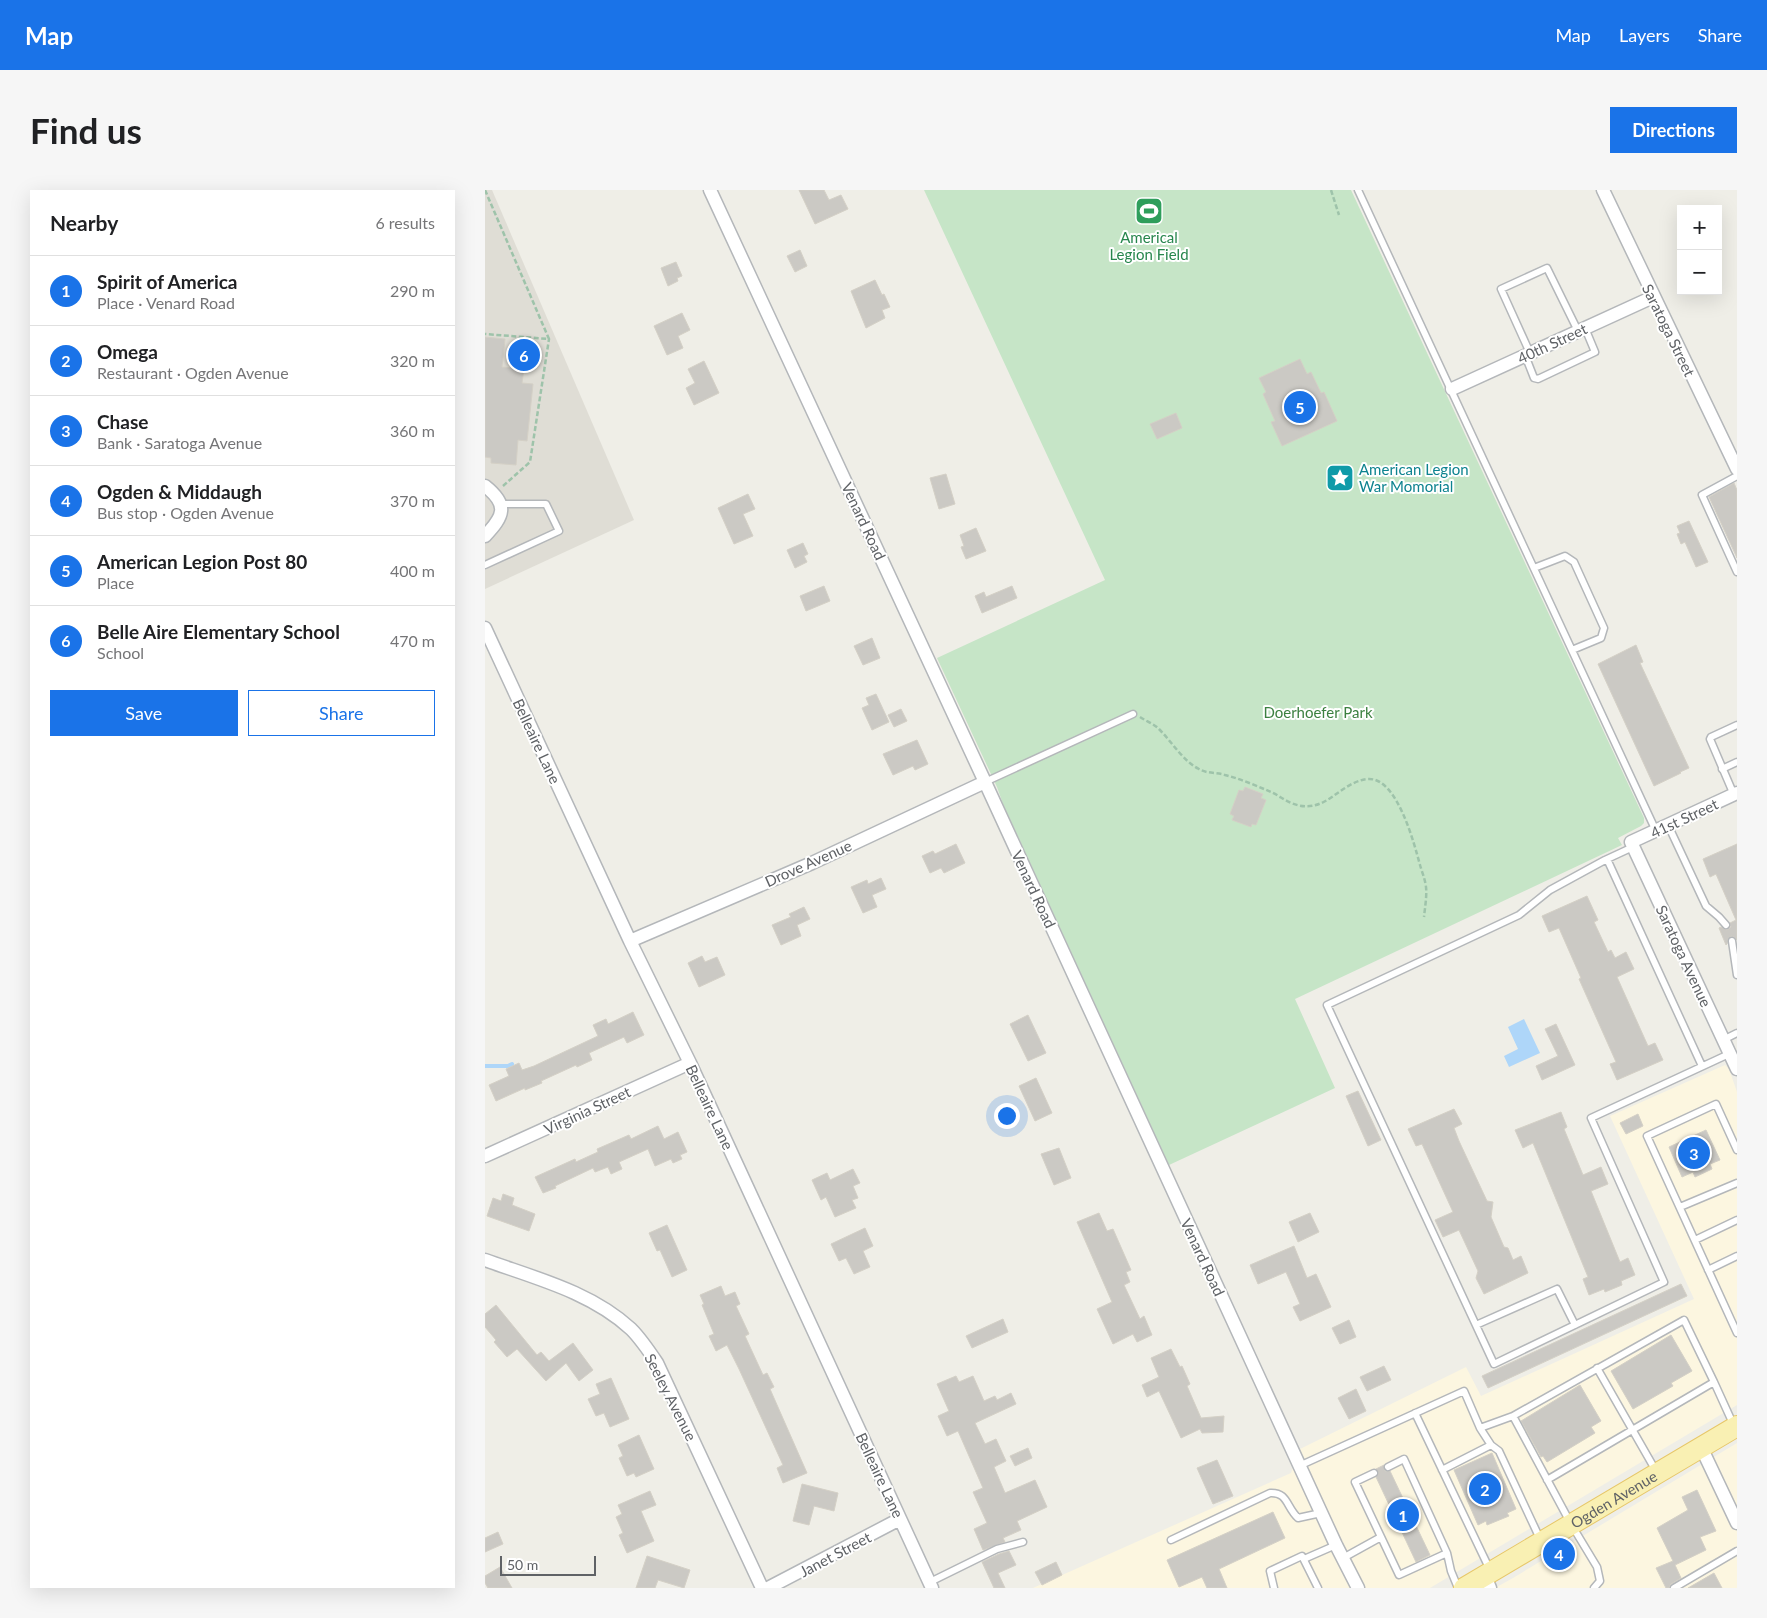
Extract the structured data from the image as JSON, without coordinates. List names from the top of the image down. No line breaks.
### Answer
{"streets":{"main road":["Ogden Avenue"],"street":["Saratoga Street","40th Street","Venard Road","Belleaire Lane","41st Street","Drove Avenue","Saratoga Avenue","Virginia Street","Seeley Avenue","Janet Street"]},"crossings":[["Saratoga Street","40th Street"],["Venard Road","Drove Avenue"],["Belleaire Lane","Drove Avenue"],["Belleaire Lane","Virginia Street"],["Belleaire Lane","Janet Street"],["41st Street","Saratoga Avenue"]],"parks":["Doerhoefer Park"],"places":{"sports":["Americal Legion Field"],"place":["American Legion War Momorial"]},"scale_bar":"50 m","page":{"header":"Map","nav":["Map","Layers","Share"],"buttons":["Directions",["Save","Share"]],"title":"Find us","heading":["Nearby","6 results"],"map_buttons":["+","−"],"list":[{"mark":"1","name":"Spirit of America","note":"Place · Venard Road","value":"290 m"},{"mark":"2","name":"Omega","note":"Restaurant · Ogden Avenue","value":"320 m"},{"mark":"3","name":"Chase","note":"Bank · Saratoga Avenue","value":"360 m"},{"mark":"4","name":"Ogden & Middaugh","note":"Bus stop · Ogden Avenue","value":"370 m"},{"mark":"5","name":"American Legion Post 80","note":"Place","value":"400 m"},{"mark":"6","name":"Belle Aire Elementary School","note":"School","value":"470 m"}],"pins":["6","5","3","2","1","4"],"scale":"50 m"}}
